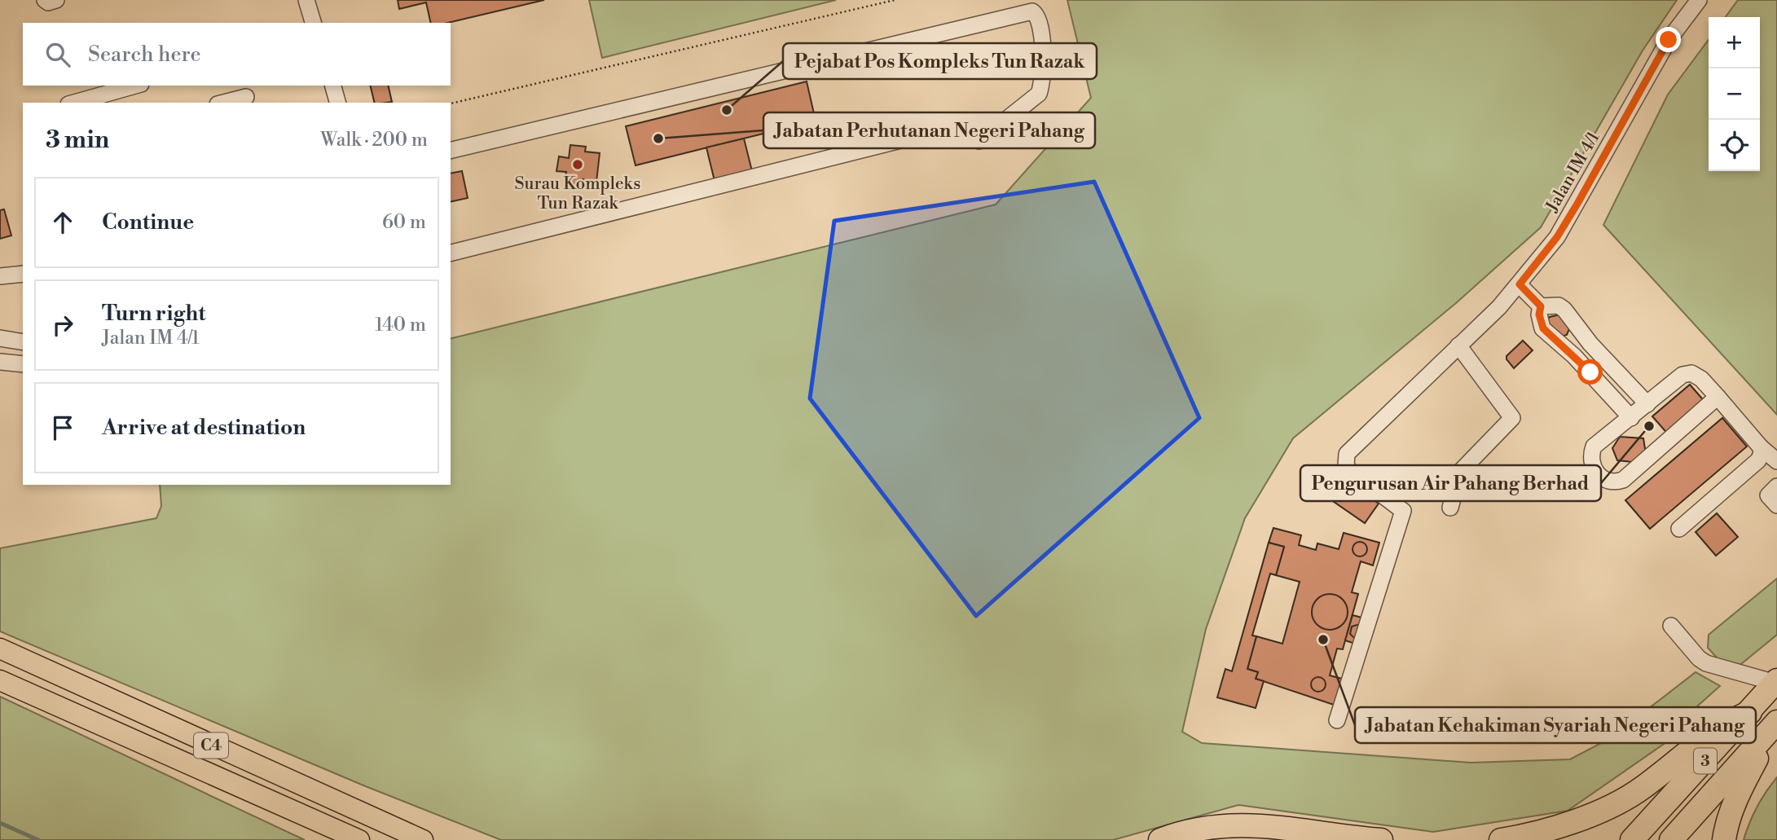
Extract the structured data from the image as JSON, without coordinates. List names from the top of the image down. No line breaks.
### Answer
{"streets":{"highway":["3"],"main road":["C4"],"street":["Jalan IM 4/1"]},"places":["Pejabat Pos Kompleks Tun Razak","Jabatan Perhutanan Negeri Pahang","Surau Kompleks Tun Razak","Pengurusan Air Pahang Berhad","Jabatan Kehakiman Syariah Negeri Pahang"],"page":{"map_buttons":["+","−"],"search":"Search here","heading":["3 min","Walk · 200 m"],"list":[["Continue","60 m"],["Turn right","Jalan IM 4/1","140 m"],"Arrive at destination"]}}
